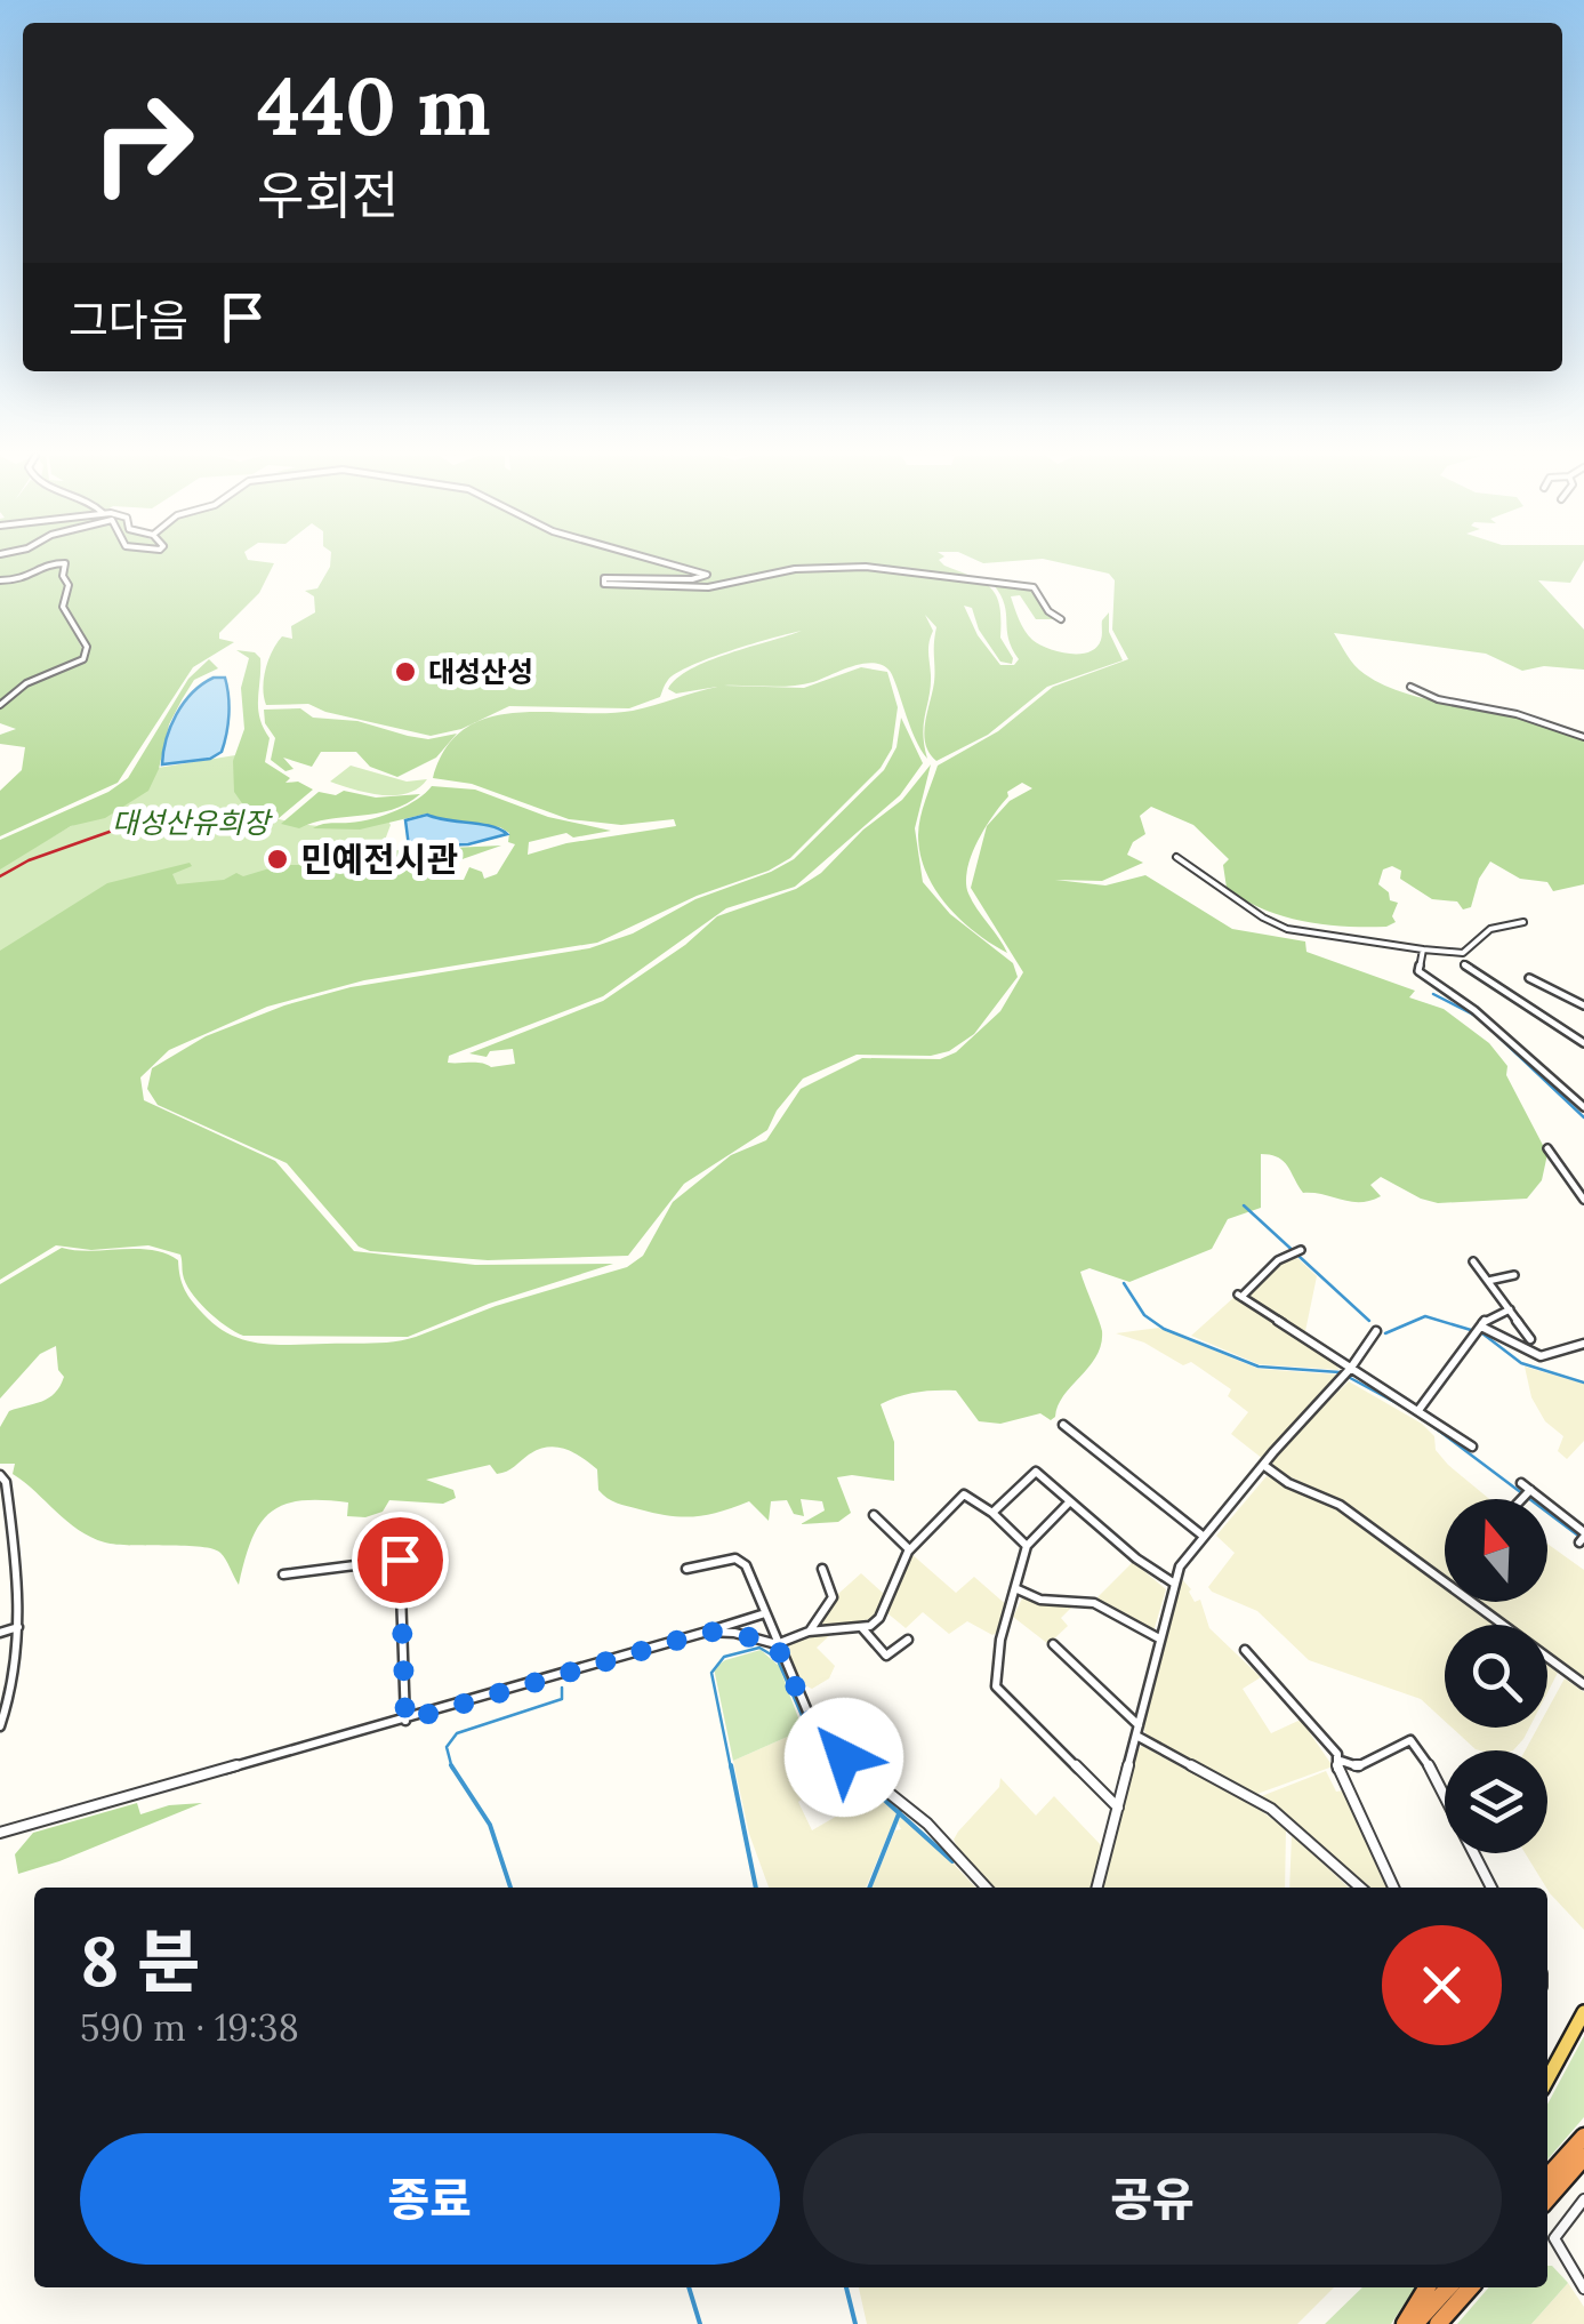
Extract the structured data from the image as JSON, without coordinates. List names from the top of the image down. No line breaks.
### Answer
{"parks":["대성산유희장"],"places":["대성산성","민예전시관"],"north":"top","page":{"turn":["440 m","우회전"],"then":"그다음","heading":["8 분","590 m · 19:38"],"buttons":["종료","공유"]}}
